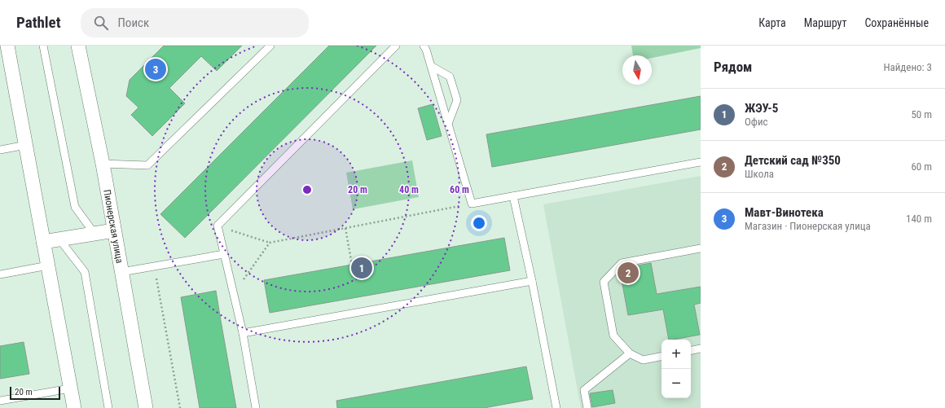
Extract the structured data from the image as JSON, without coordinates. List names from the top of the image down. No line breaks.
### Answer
{"streets":{"street":["Пионерская улица"]},"scale_bar":"20 m","north":"bottom","page":{"header":"Pathlet","search":"Поиск","nav":["Карта","Маршрут","Сохранённые"],"heading":["Рядом","Найдено: 3"],"pins":["3","1","2"],"list":[{"mark":"1","name":"ЖЭУ-5","note":"Офис","value":"50 m"},{"mark":"2","name":"Детский сад №350","note":"Школа","value":"60 m"},{"mark":"3","name":"Мавт-Винотека","note":"Магазин · Пионерская улица","value":"140 m"}],"map_buttons":["+","−"],"scale":"20 m"},"rings":["20 m","40 m","60 m"]}
